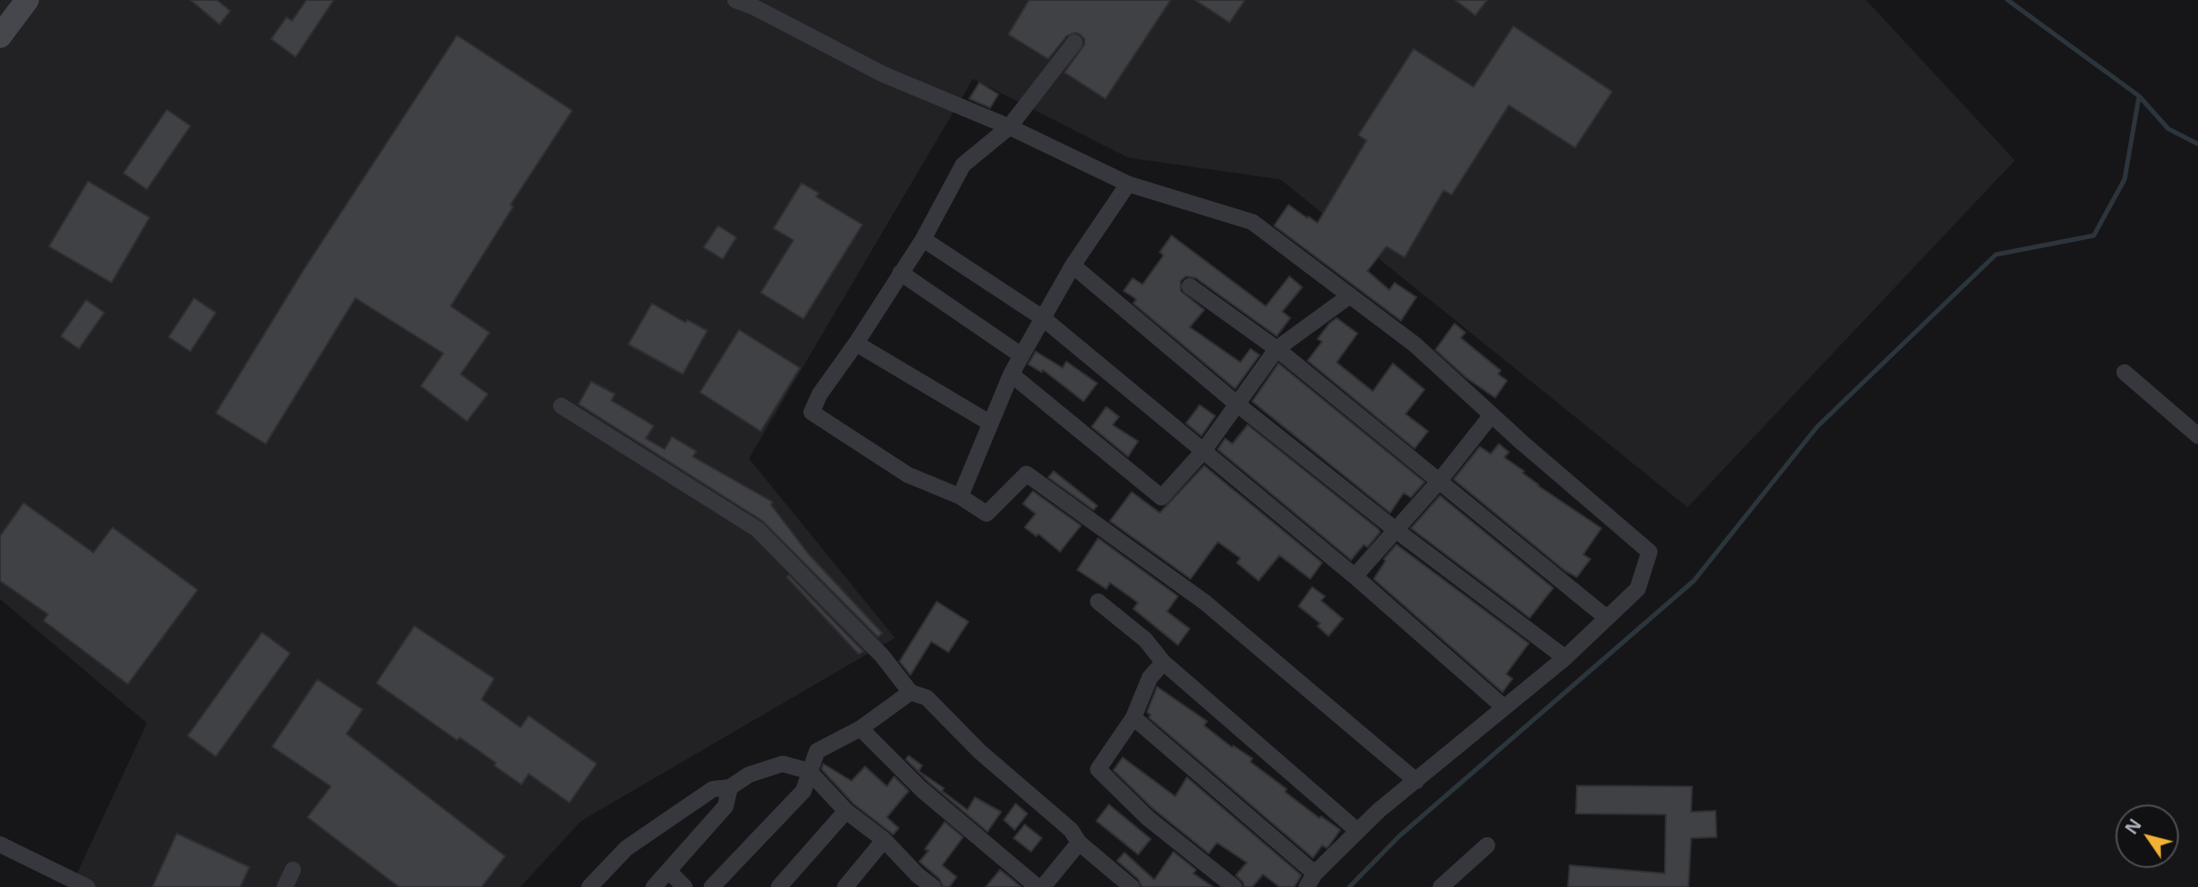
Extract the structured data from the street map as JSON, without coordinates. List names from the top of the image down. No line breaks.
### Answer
{"north":"top left"}
